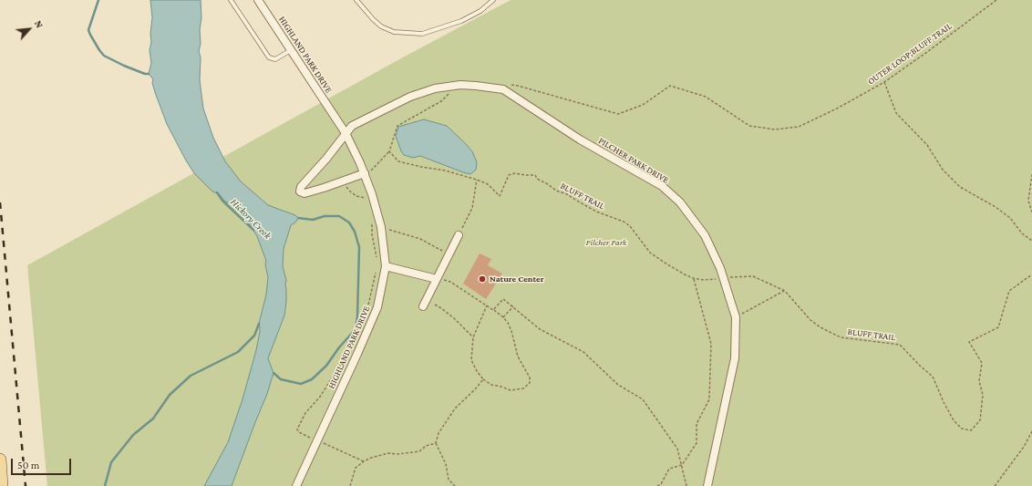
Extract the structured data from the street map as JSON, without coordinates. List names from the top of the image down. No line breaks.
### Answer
{"streets":{"street":["HIGHLAND PARK DRIVE","PILCHER PARK DRIVE"],"path":["OUTER LOOP;BLUFF TRAIL","BLUFF TRAIL"]},"crossings":[["HIGHLAND PARK DRIVE","PILCHER PARK DRIVE"],["PILCHER PARK DRIVE","BLUFF TRAIL"]],"water":["Hickory Creek"],"parks":["Pilcher Park"],"places":["Nature Center"],"scale_bar":"50 m","north":"top right"}
